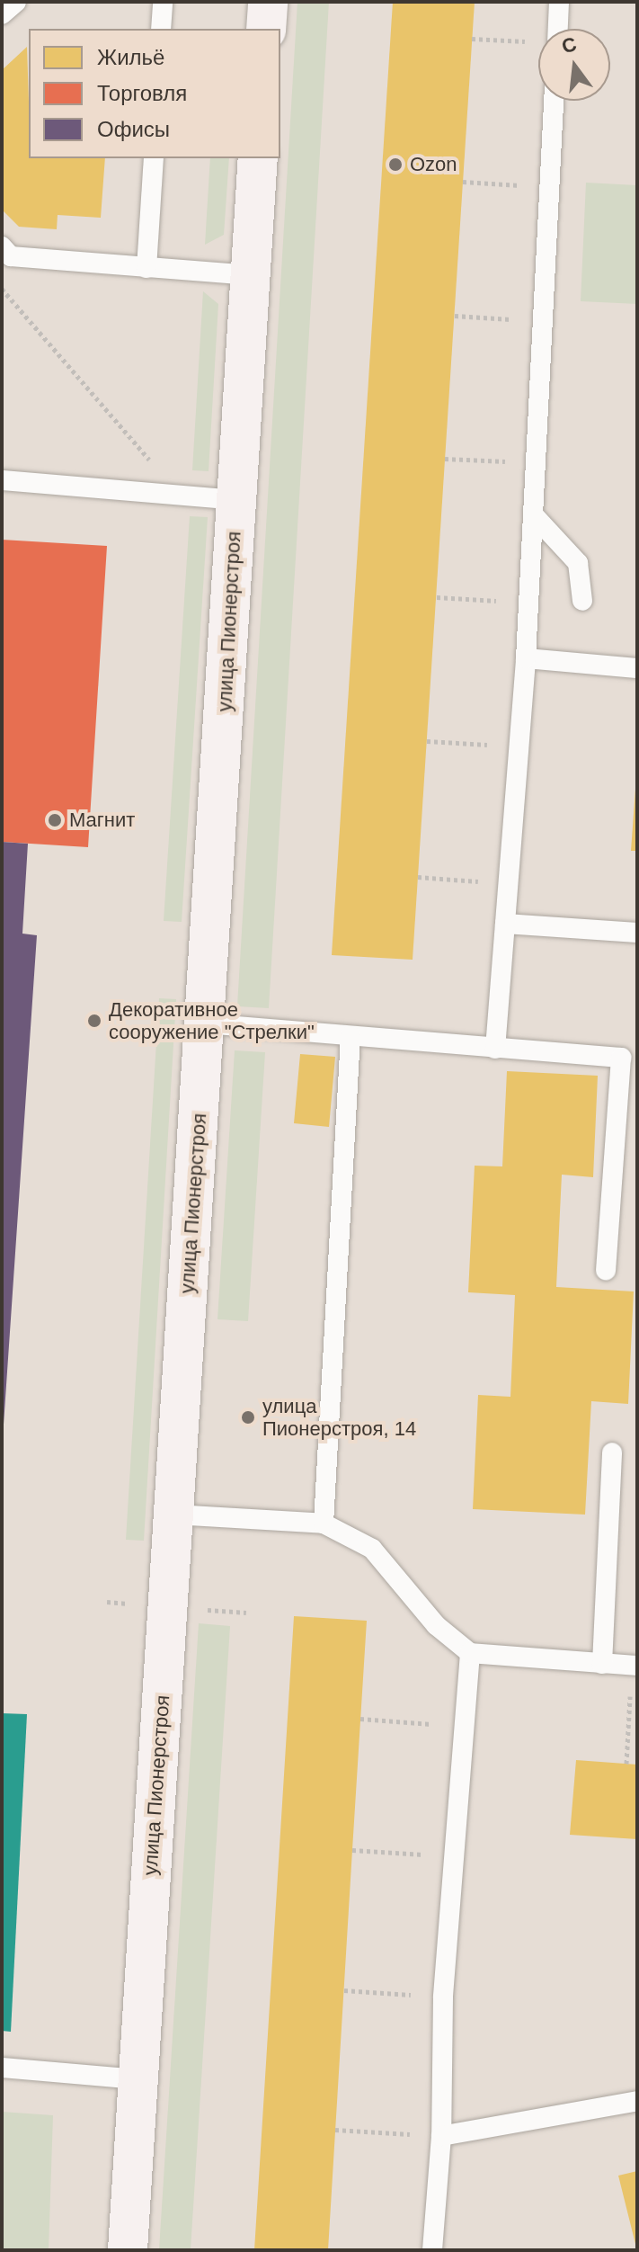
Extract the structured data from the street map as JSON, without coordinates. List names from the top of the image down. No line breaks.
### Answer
{"streets":{"street":["улица Пионерстроя"]},"places":["Ozon","Магнит","Декоративное сооружение \"Стрелки\"","улица Пионерстроя, 14"],"legend":["Жильё","Торговля","Офисы"],"north":"top"}
